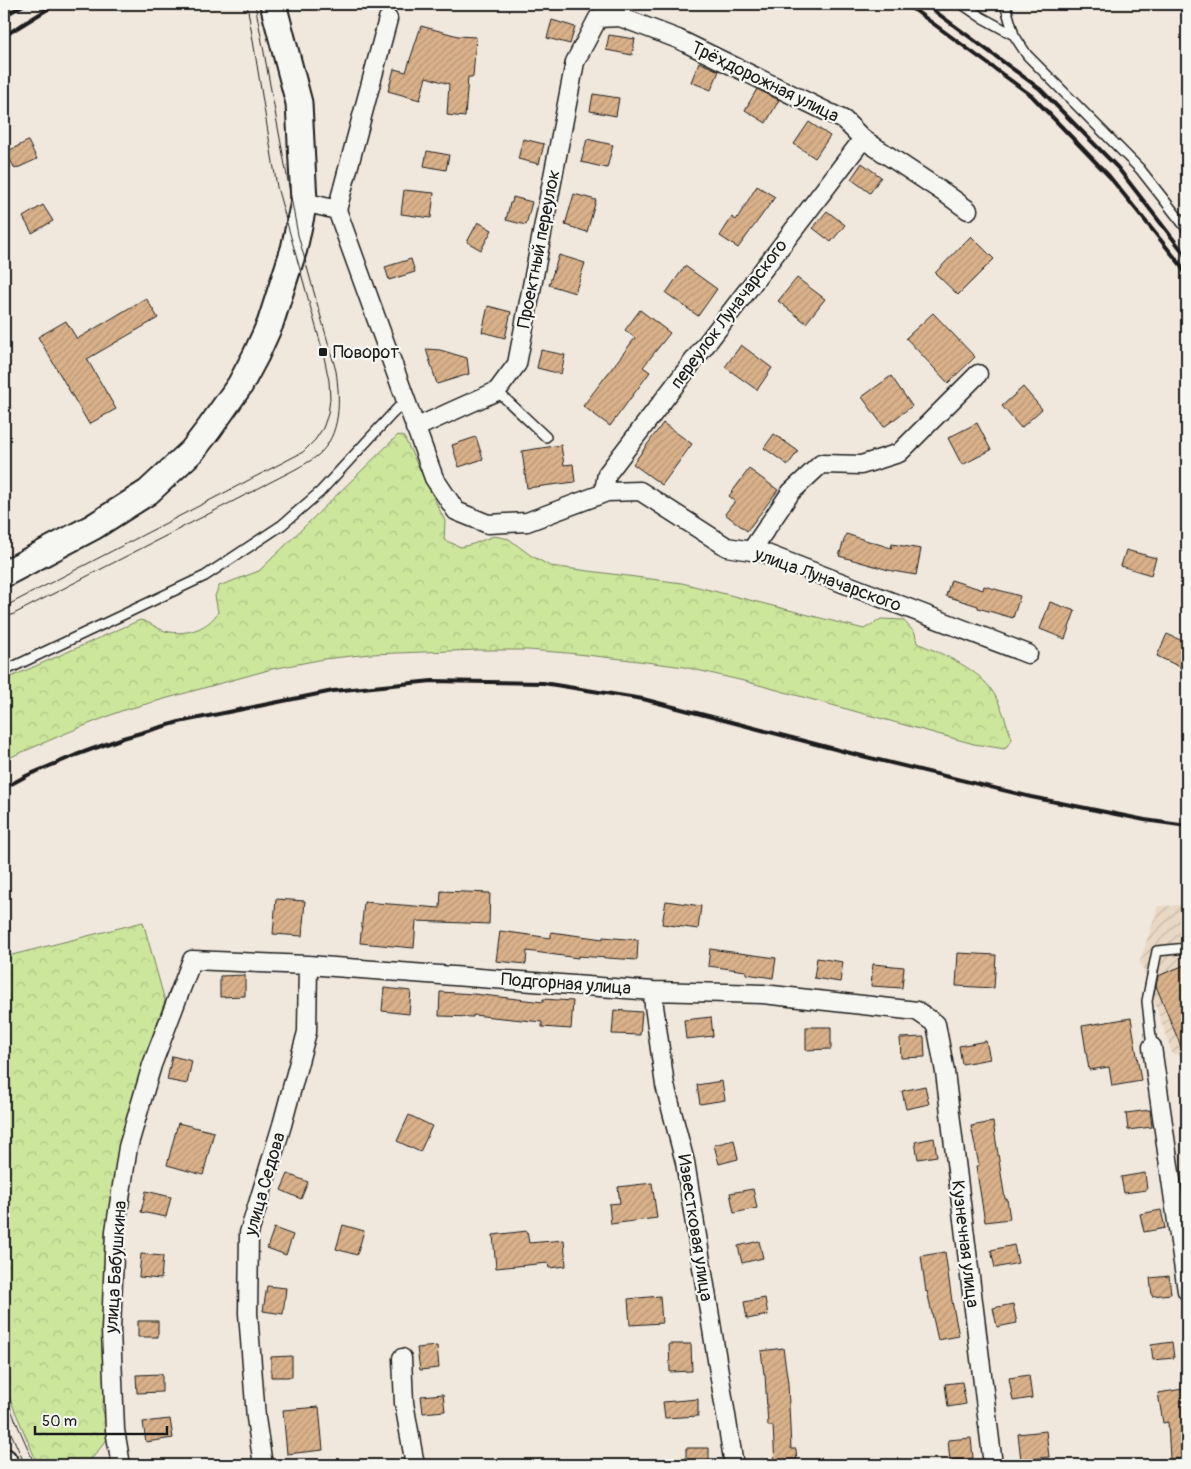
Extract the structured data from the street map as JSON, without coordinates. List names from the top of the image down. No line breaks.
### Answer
{"streets":{"street":["Трёхдорожная улица","Проектный переулок","переулок Луначарского","улица Луначарского","Подгорная улица","улица Седова","Известковая улица","Кузнечная улица","улица Бабушкина"]},"crossings":[["Трёхдорожная улица","Проектный переулок"],["Трёхдорожная улица","переулок Луначарского"],["переулок Луначарского","улица Луначарского"],["Подгорная улица","улица Седова"],["Подгорная улица","Известковая улица"],["Подгорная улица","Кузнечная улица"],["Подгорная улица","улица Бабушкина"]],"places":{"transit":["Поворот"]},"scale_bar":"50 m"}
